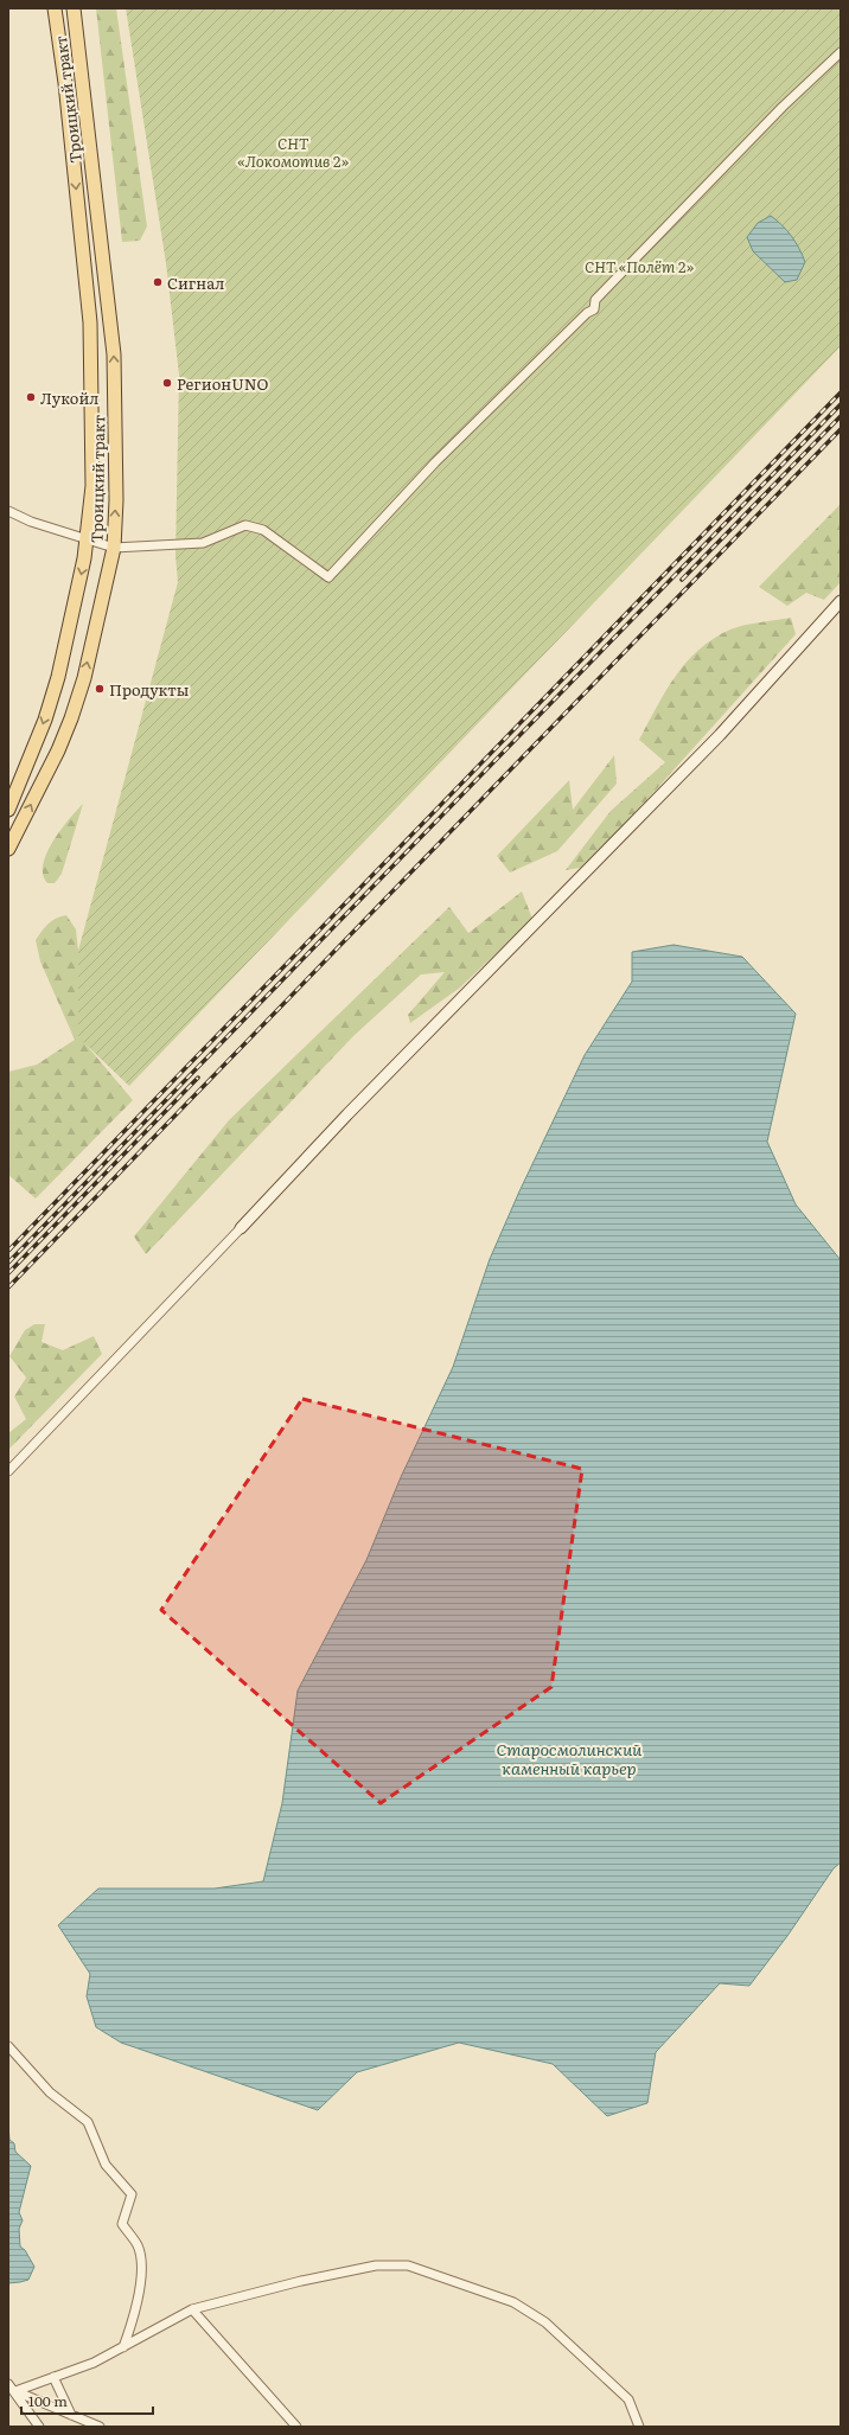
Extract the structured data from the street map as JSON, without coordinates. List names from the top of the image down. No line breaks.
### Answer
{"streets":{"main road":["Троицкий тракт"]},"water":["Старосмолинский каменный карьер"],"parks":["СНТ «Локомотив 2»","СНТ «Полёт 2»"],"places":["Сигнал","РегионUNO","Лукойл","Продукты"],"scale_bar":"100 m"}
